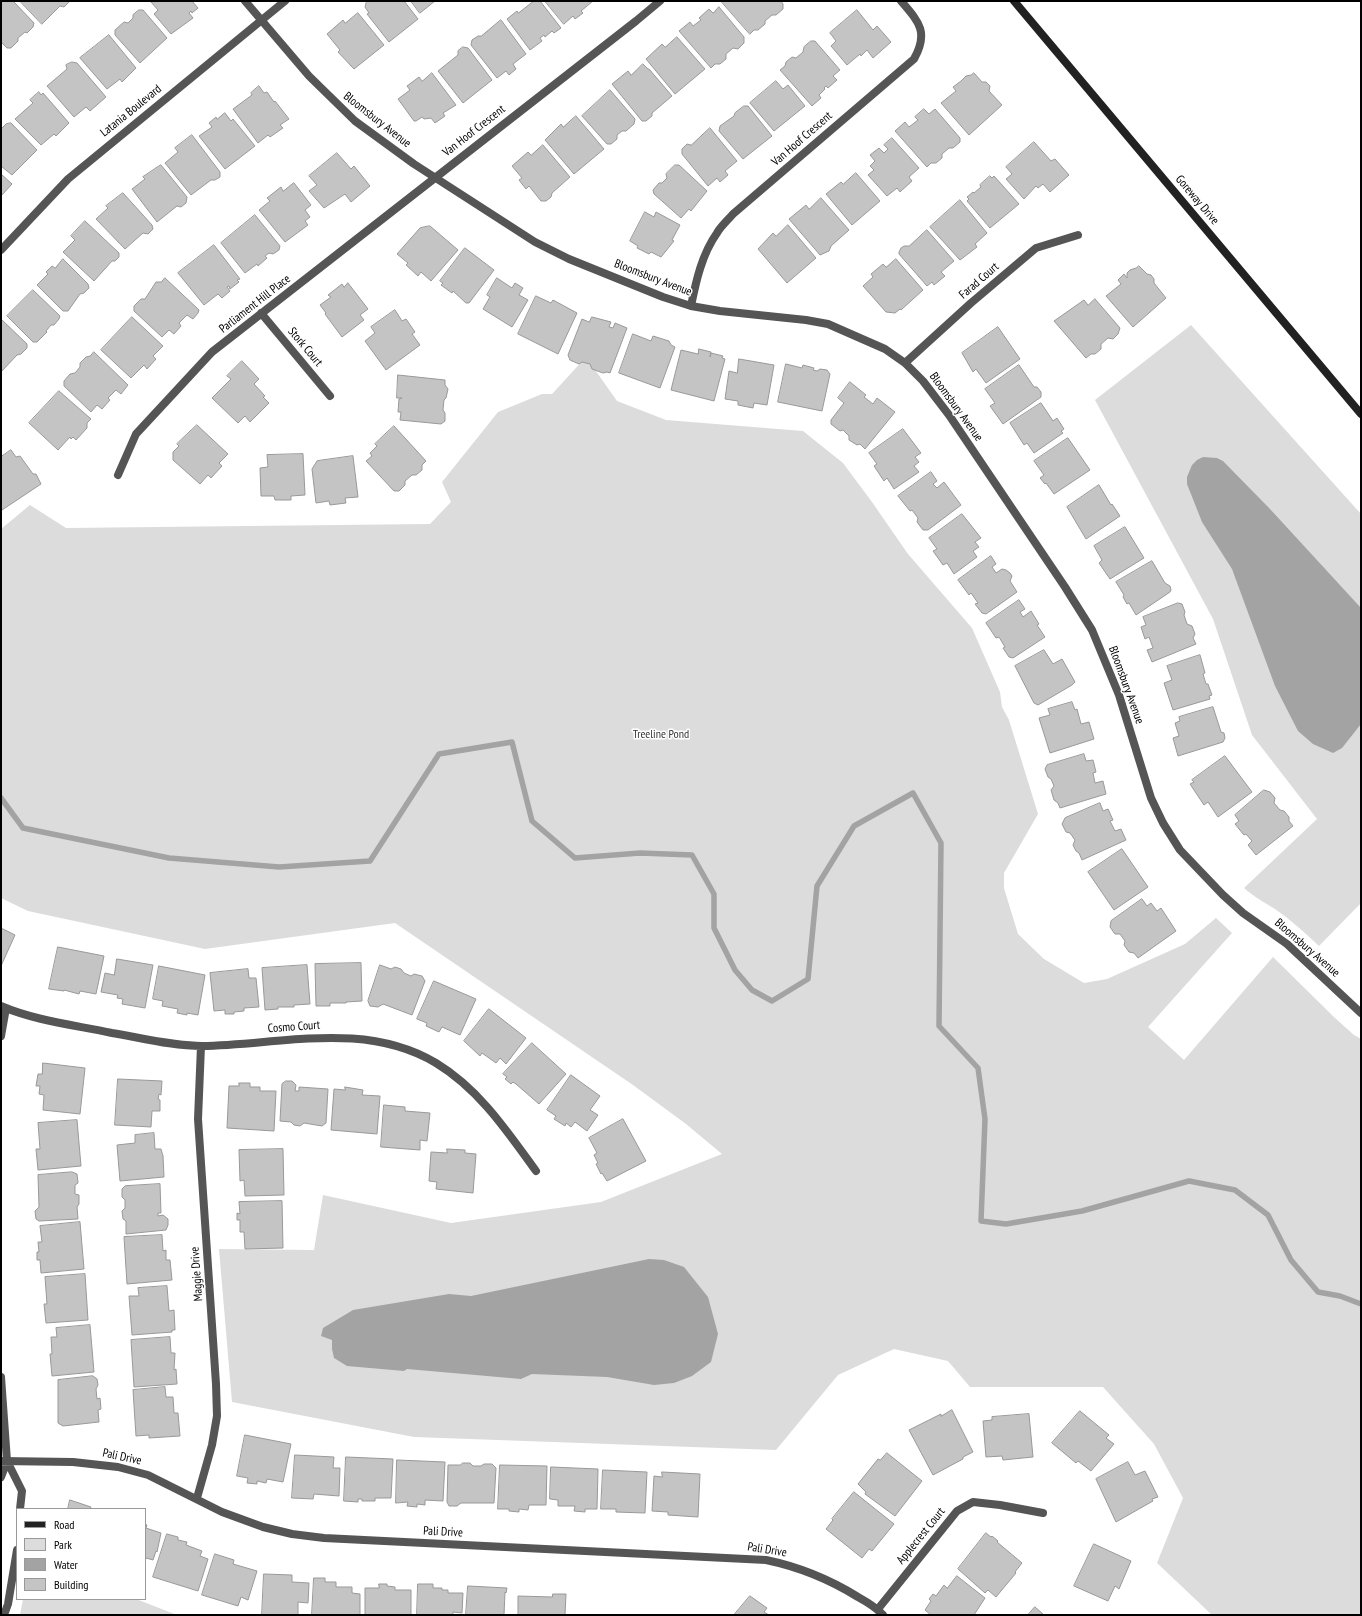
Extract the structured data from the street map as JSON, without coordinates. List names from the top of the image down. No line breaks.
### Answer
{"streets":{"street":["Latania Boulevard","Bloomsbury Avenue","Van Hoof Crescent","Goreway Drive","Farad Court","Parliament Hill Place","Stork Court","Cosmo Court","Maggie Drive","Pali Drive","Applecrest Court"]},"crossings":[["Latania Boulevard","Bloomsbury Avenue"],["Bloomsbury Avenue","Van Hoof Crescent"],["Bloomsbury Avenue","Farad Court"],["Bloomsbury Avenue","Parliament Hill Place"],["Van Hoof Crescent","Parliament Hill Place"],["Parliament Hill Place","Stork Court"],["Cosmo Court","Maggie Drive"],["Maggie Drive","Pali Drive"],["Pali Drive","Applecrest Court"]],"parks":["Treeline Pond"],"legend":["Road","Park","Water","Building"]}
